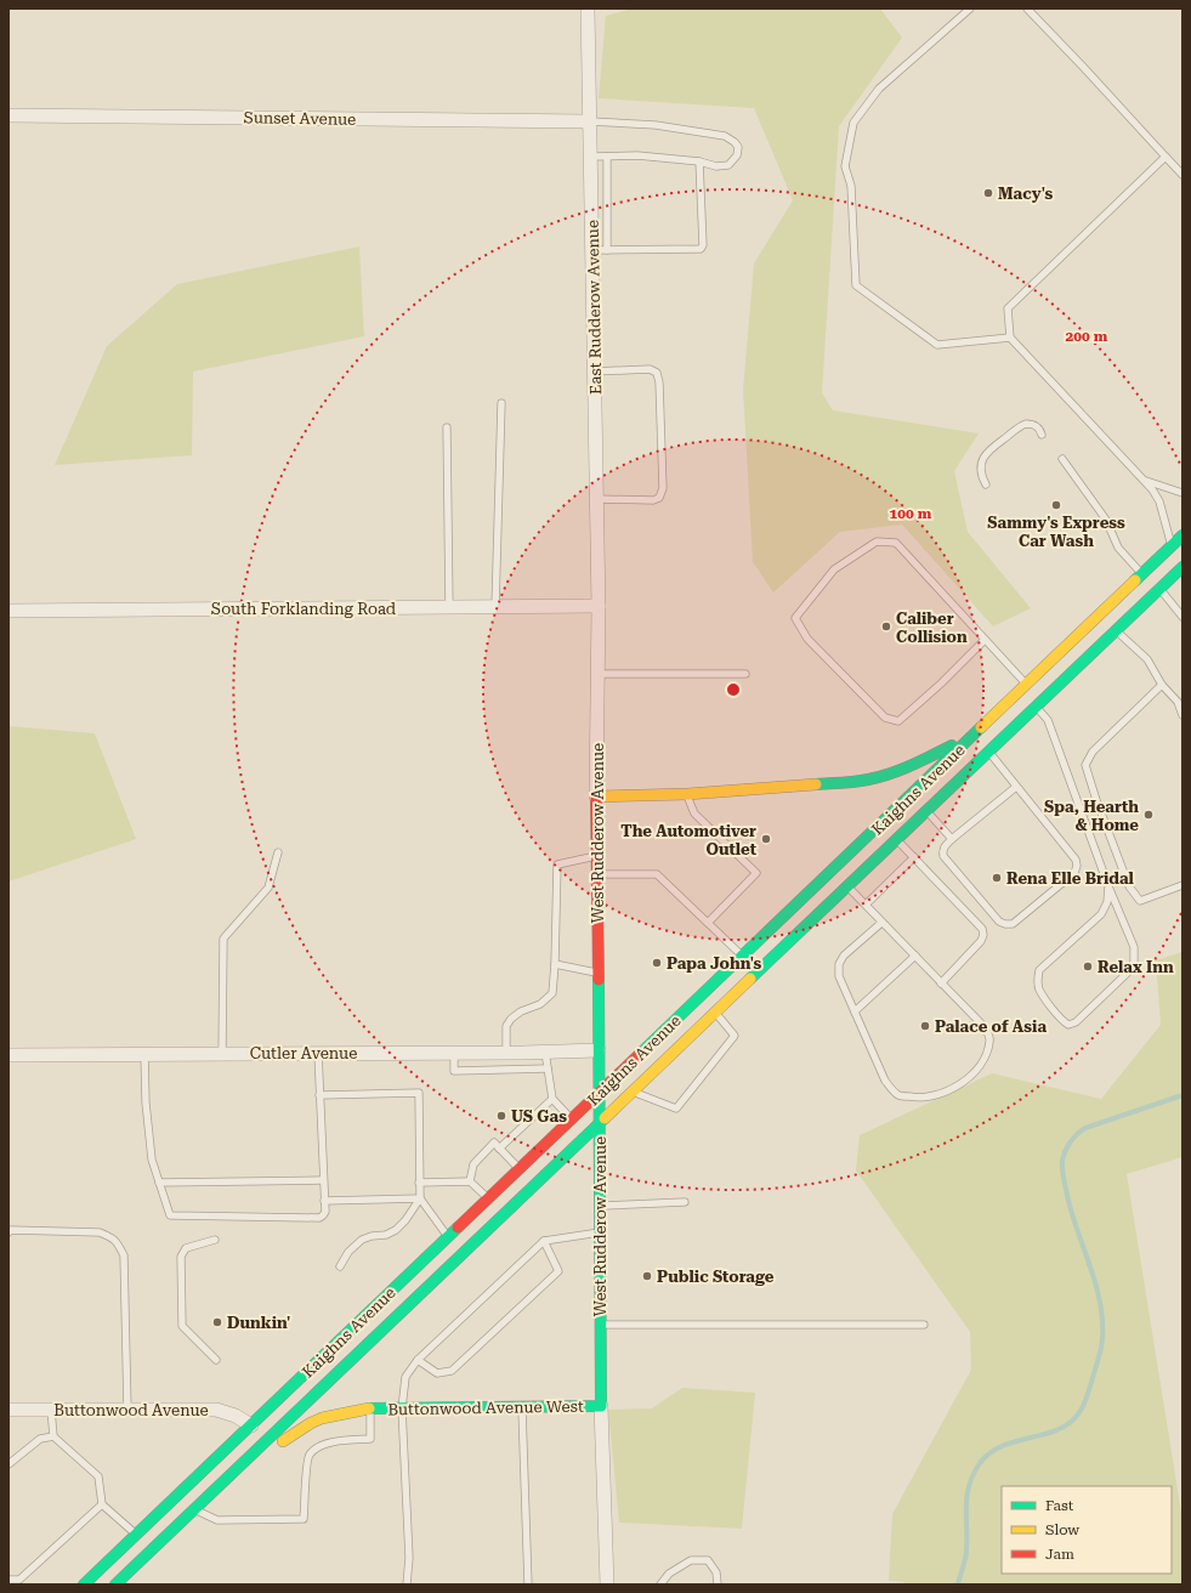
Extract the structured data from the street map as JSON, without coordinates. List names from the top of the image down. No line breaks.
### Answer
{"streets":{"main road":["Kaighns Avenue","West Rudderow Avenue","Buttonwood Avenue West"],"street":["Sunset Avenue","East Rudderow Avenue","South Forklanding Road","Cutler Avenue","Buttonwood Avenue"]},"crossings":[["Sunset Avenue","East Rudderow Avenue"],["East Rudderow Avenue","South Forklanding Road"],["East Rudderow Avenue","West Rudderow Avenue"],["South Forklanding Road","West Rudderow Avenue"],["Kaighns Avenue","West Rudderow Avenue"],["Kaighns Avenue","Buttonwood Avenue West"],["Kaighns Avenue","Buttonwood Avenue"],["West Rudderow Avenue","Cutler Avenue"],["West Rudderow Avenue","Buttonwood Avenue West"]],"places":["Macy's","Sammy's Express Car Wash","Caliber Collision","Spa, Hearth & Home","The Automotiver Outlet","Rena Elle Bridal","Papa John's","Relax Inn","Palace of Asia","US Gas","Public Storage","Dunkin'"],"legend":["Fast","Slow","Jam"],"rings":["200 m","100 m"]}
